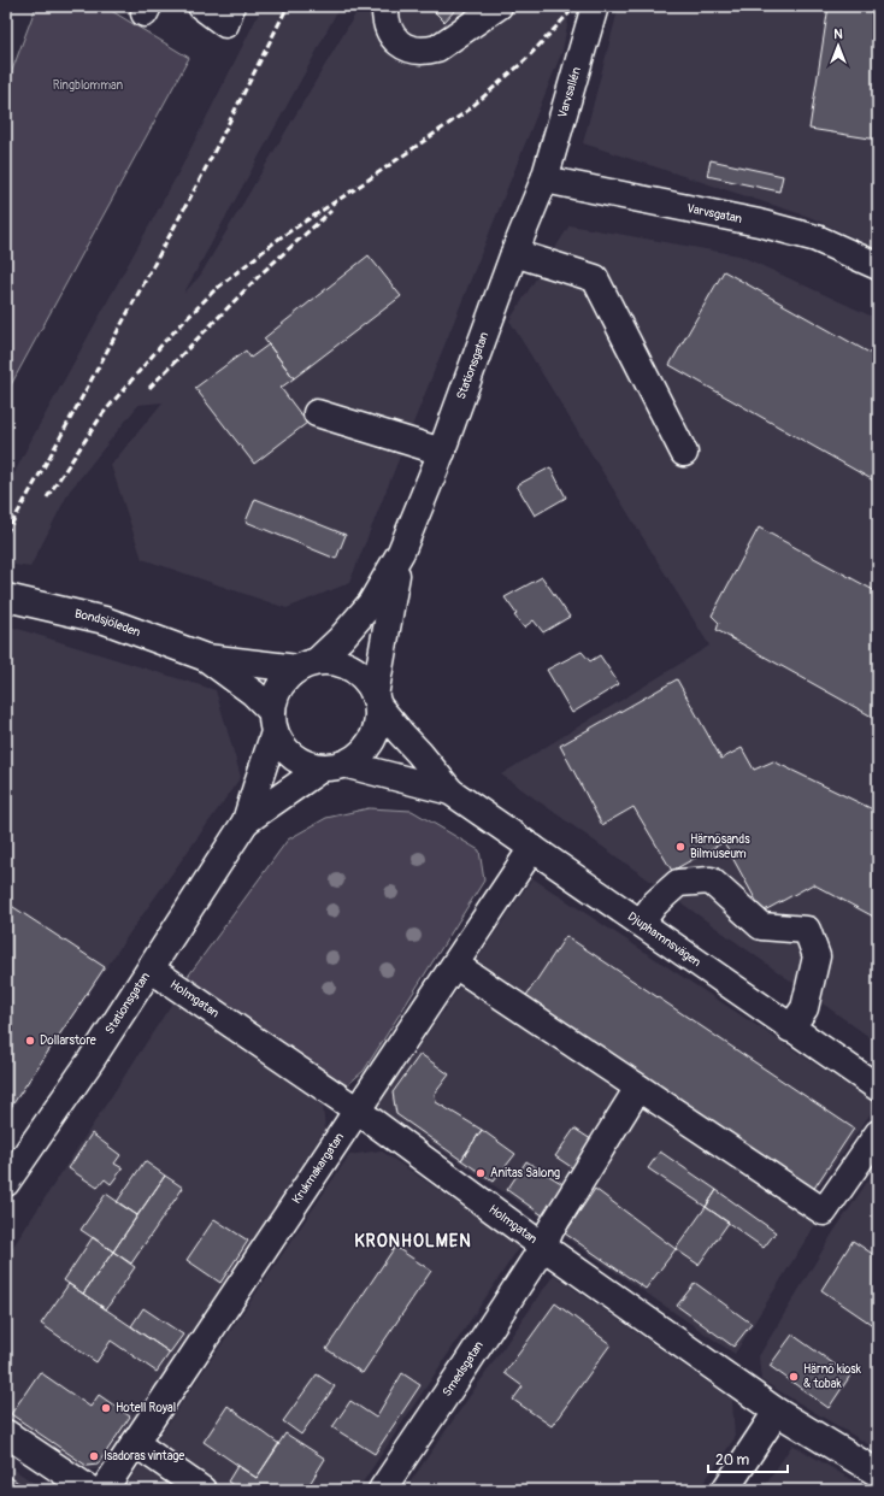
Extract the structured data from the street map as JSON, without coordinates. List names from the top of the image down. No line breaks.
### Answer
{"streets":{"street":["Varvsallén","Varvsgatan","Stationsgatan","Bondsjöleden","Djuphamnsvägen","Holmgatan","Krukmakargatan","Smedsgatan"]},"crossings":[["Varvsallén","Varvsgatan"],["Varvsallén","Stationsgatan"],["Varvsgatan","Stationsgatan"],["Stationsgatan","Bondsjöleden"],["Stationsgatan","Djuphamnsvägen"],["Stationsgatan","Holmgatan"],["Bondsjöleden","Djuphamnsvägen"],["Djuphamnsvägen","Krukmakargatan"],["Holmgatan","Krukmakargatan"],["Holmgatan","Smedsgatan"]],"districts":["KRONHOLMEN"],"parks":["Ringblomman"],"places":["Härnösands Bilmuseum","Dollarstore","Anitas Salong","Härnö kiosk & tobak","Hotell Royal","Isadoras vintage"],"scale_bar":"20 m","north":"top"}
